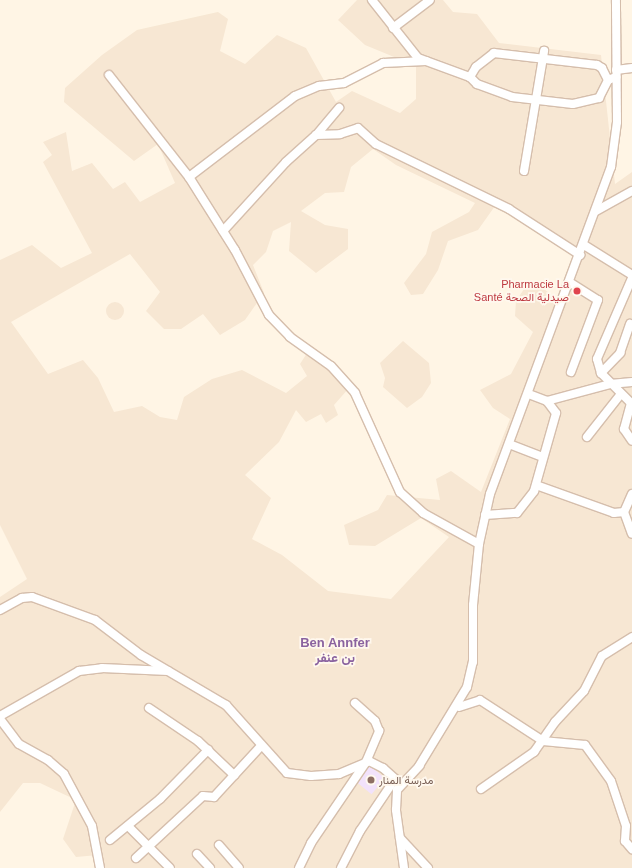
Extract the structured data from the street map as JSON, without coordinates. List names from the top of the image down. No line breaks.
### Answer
{"districts":["Ben Annfer بن عنفر"],"places":["Pharmacie La Santé صيدلية الصحة","مدرسة المنار"]}
